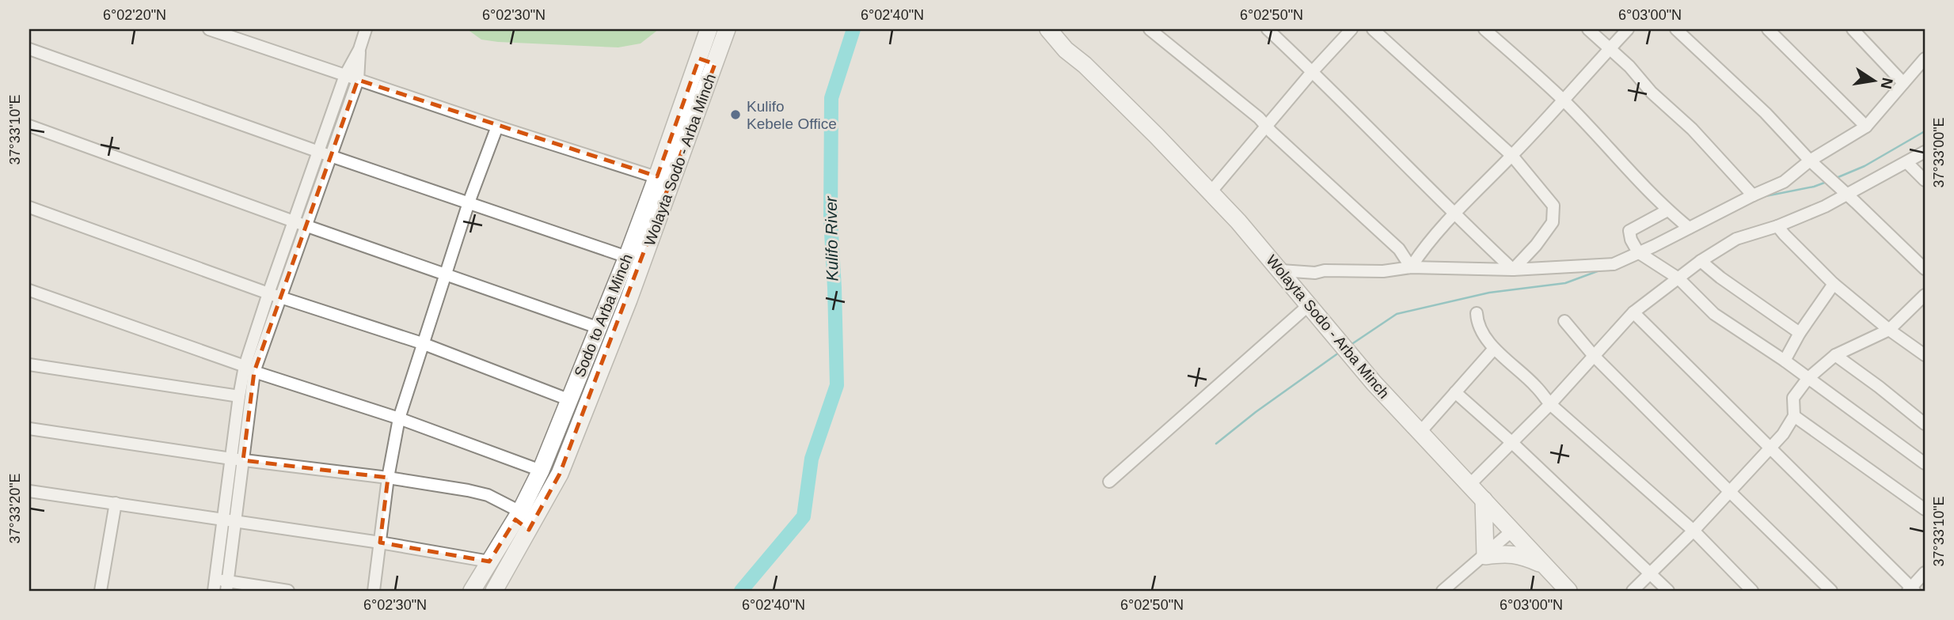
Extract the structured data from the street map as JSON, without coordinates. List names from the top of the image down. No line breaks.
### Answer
{"streets":{"highway":["Wolayta Sodo - Arba Minch","Sodo to Arba Minch"]},"crossings":[["Wolayta Sodo - Arba Minch","Sodo to Arba Minch"]],"water":["Kulifo River"],"places":["Kulifo Kebele Office"],"north":"right","coordinates":["6°02'20\"N","6°02'30\"N","6°02'40\"N","6°02'50\"N","6°03'00\"N","37°33'10\"E","37°33'00\"E","37°33'20\"E"]}
